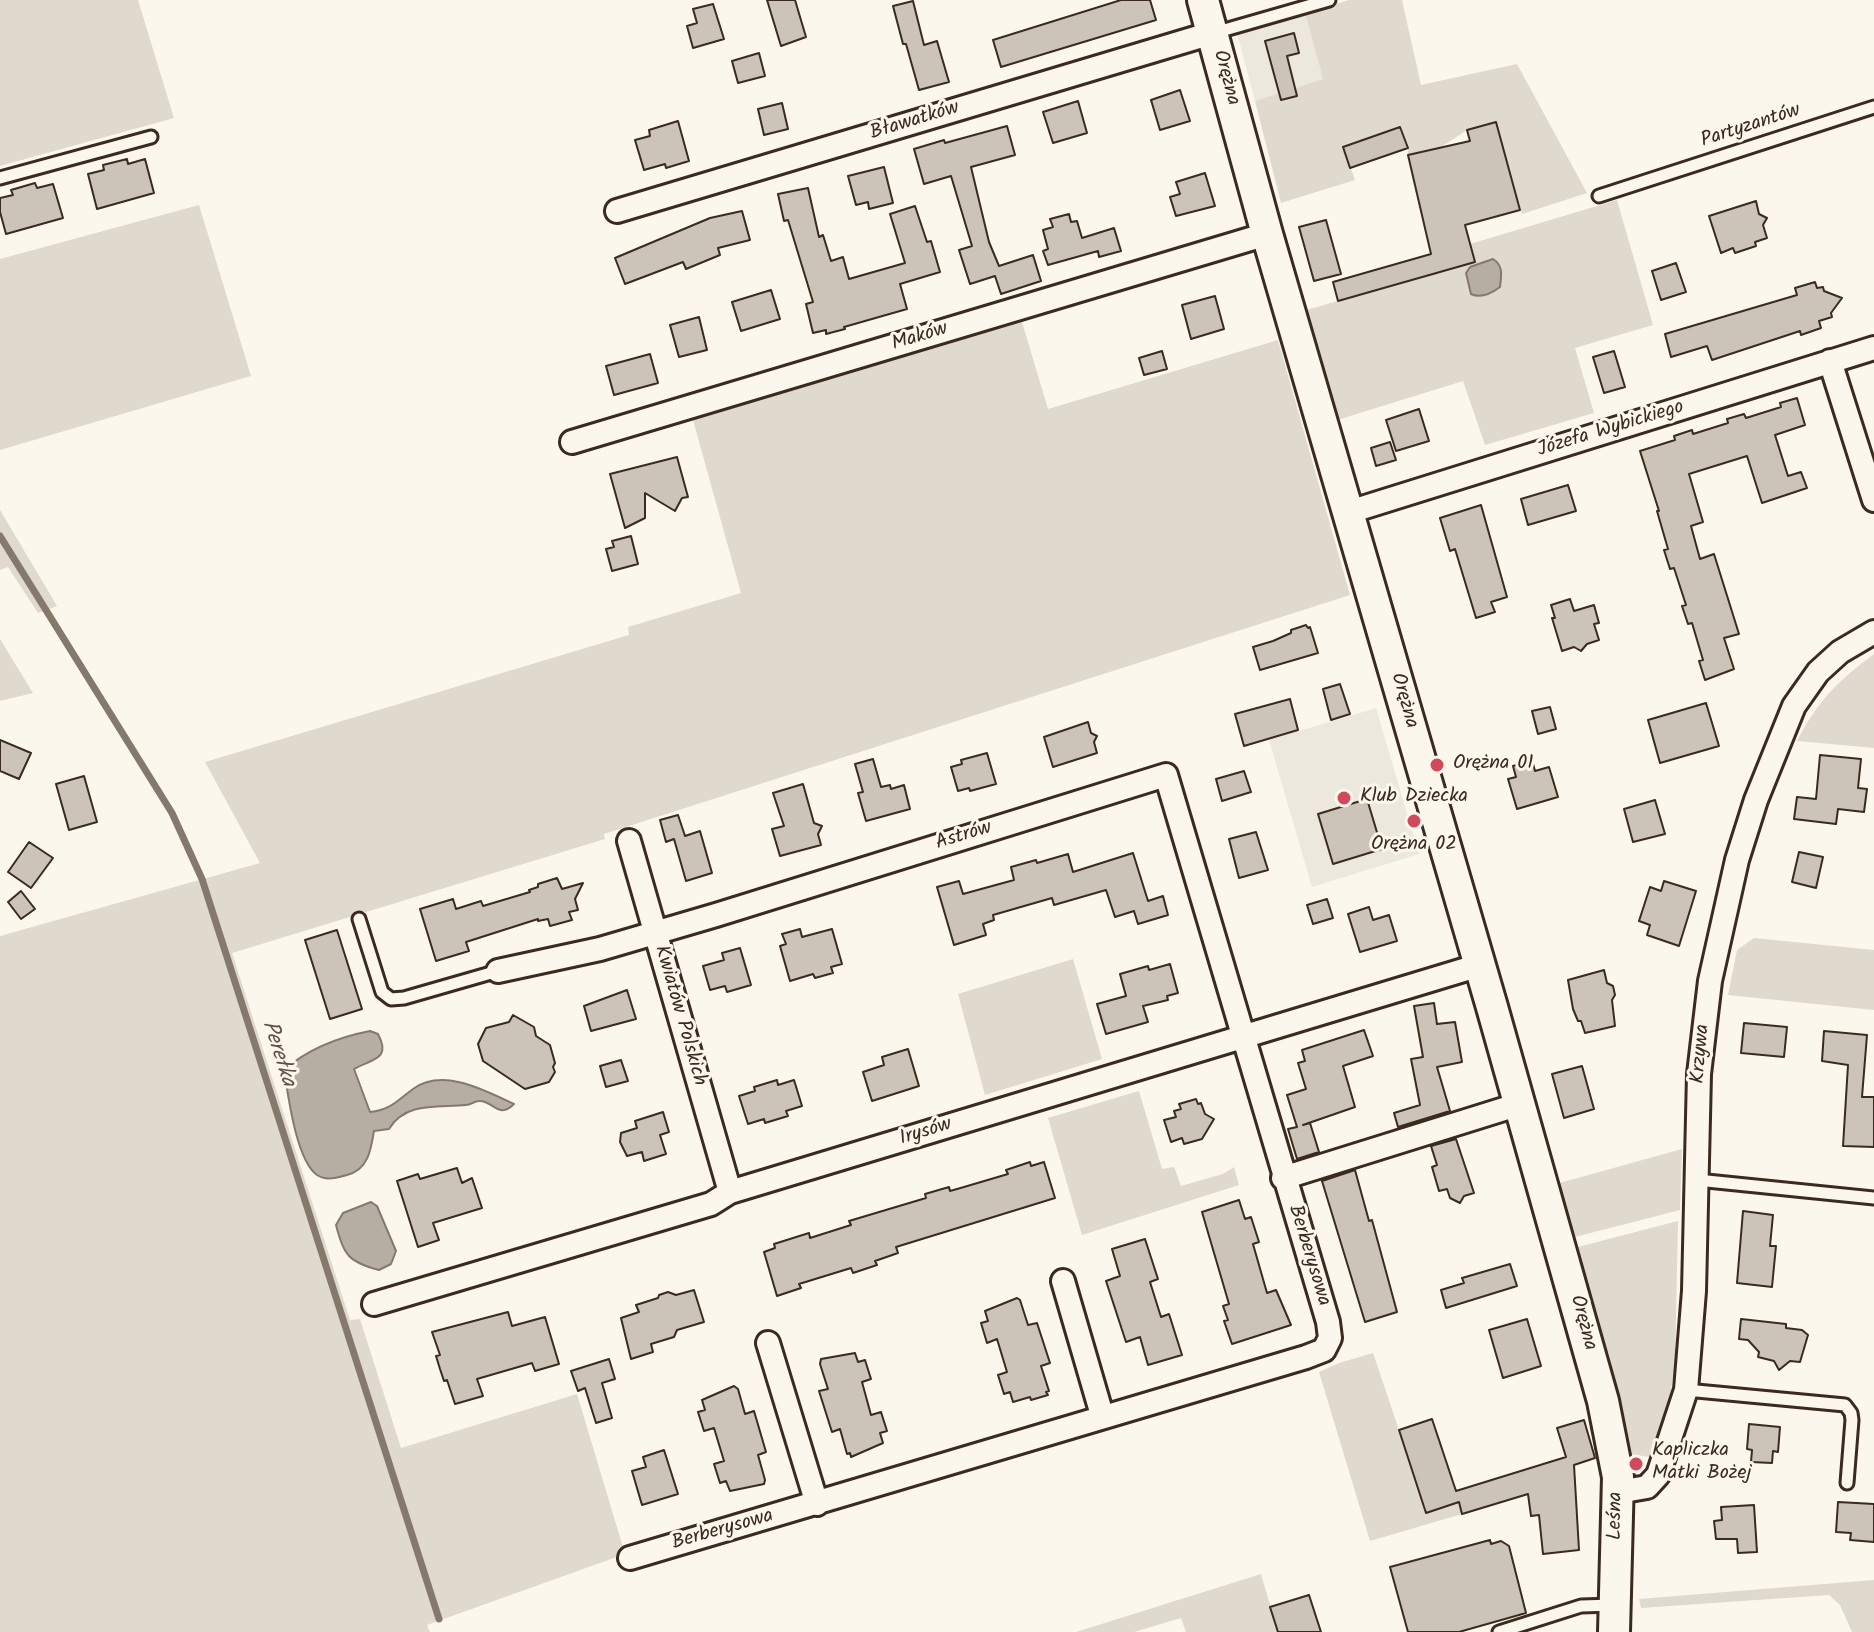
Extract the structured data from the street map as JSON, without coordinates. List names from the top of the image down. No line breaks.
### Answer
{"streets":{"street":["Orężna","Bławatków","Maków","Józefa Wybickiego","Astrów","Kwiatów Polskich","Krzywa","Irysów","Berberysowa","Leśna"],"lane":["Partyzantów"]},"crossings":[["Orężna","Bławatków"],["Orężna","Maków"],["Orężna","Józefa Wybickiego"],["Orężna","Irysów"],["Orężna","Berberysowa"],["Orężna","Leśna"],["Astrów","Kwiatów Polskich"],["Astrów","Irysów"],["Kwiatów Polskich","Irysów"],["Krzywa","Leśna"]],"water":["Perełka"],"places":["Orężna 01","Klub Dziecka","Orężna 02","Kapliczka Matki Bożej"]}
